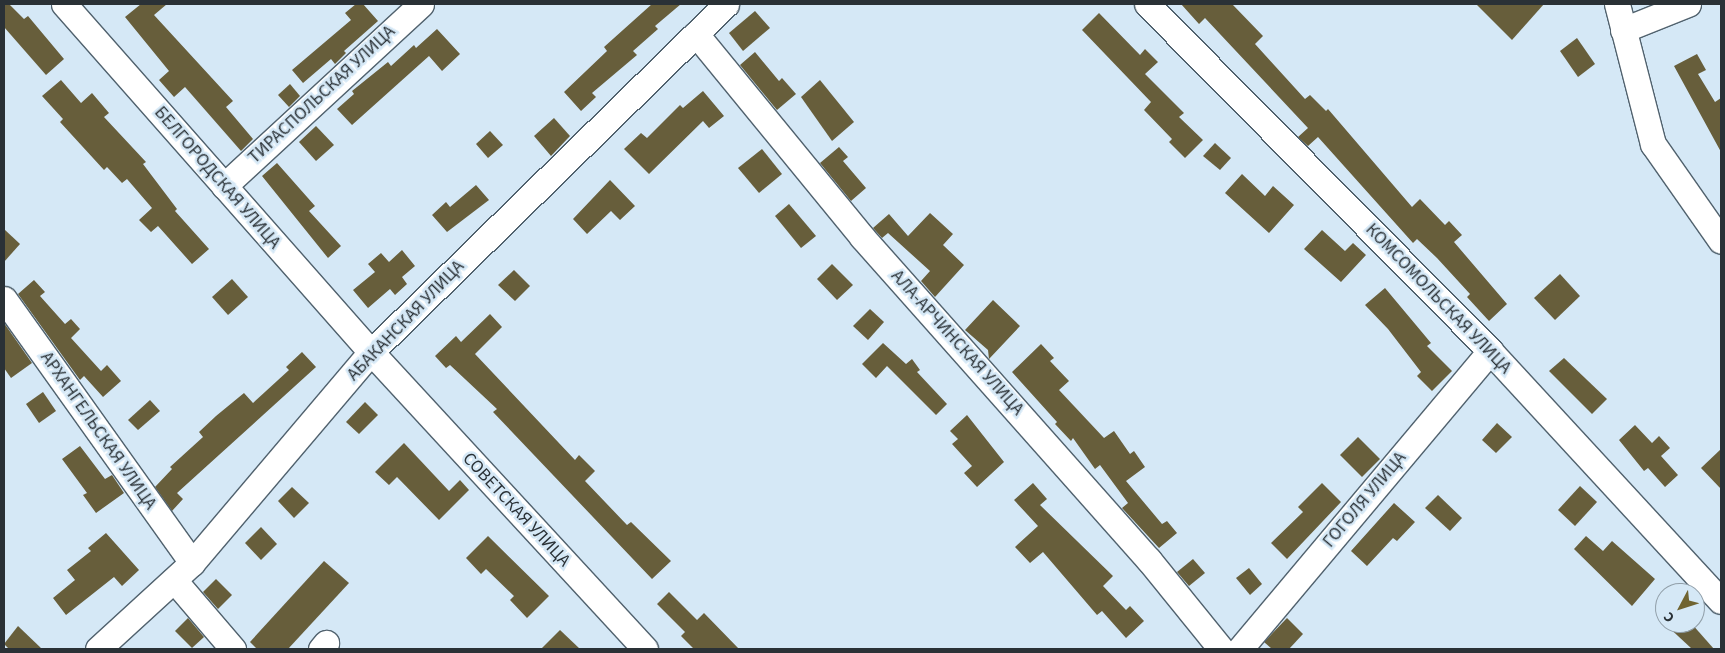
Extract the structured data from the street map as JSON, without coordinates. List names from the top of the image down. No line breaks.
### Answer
{"streets":{"street":["ТИРАСПОЛЬСКАЯ УЛИЦА","БЕЛГОРОДСКАЯ УЛИЦА","КОМСОМОЛЬСКАЯ УЛИЦА","АБАКАНСКАЯ УЛИЦА","АЛА-АРЧИНСКАЯ УЛИЦА","АРХАНГЕЛЬСКАЯ УЛИЦА","ГОГОЛЯ УЛИЦА","СОВЕТСКАЯ УЛИЦА"]},"crossings":[["ТИРАСПОЛЬСКАЯ УЛИЦА","БЕЛГОРОДСКАЯ УЛИЦА"],["БЕЛГОРОДСКАЯ УЛИЦА","АБАКАНСКАЯ УЛИЦА"],["БЕЛГОРОДСКАЯ УЛИЦА","СОВЕТСКАЯ УЛИЦА"],["КОМСОМОЛЬСКАЯ УЛИЦА","ГОГОЛЯ УЛИЦА"],["АБАКАНСКАЯ УЛИЦА","АЛА-АРЧИНСКАЯ УЛИЦА"],["АБАКАНСКАЯ УЛИЦА","АРХАНГЕЛЬСКАЯ УЛИЦА"]],"north":"bottom left"}
